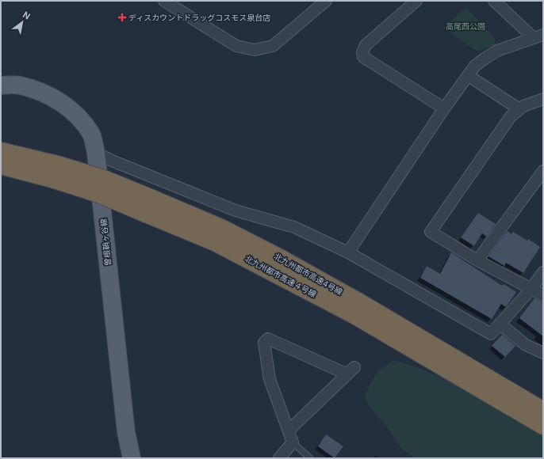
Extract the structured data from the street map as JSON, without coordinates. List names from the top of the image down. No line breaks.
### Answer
{"streets":{"highway":["北九州都市高速4号線","北九州都市高速４号線"],"main road":["曽根鞘ヶ谷線"]},"crossings":[["北九州都市高速4号線","北九州都市高速４号線"]],"parks":["高尾西公園"],"places":{"health":["ディスカウントドラッグコスモス泉台店"]},"north":"top right"}
